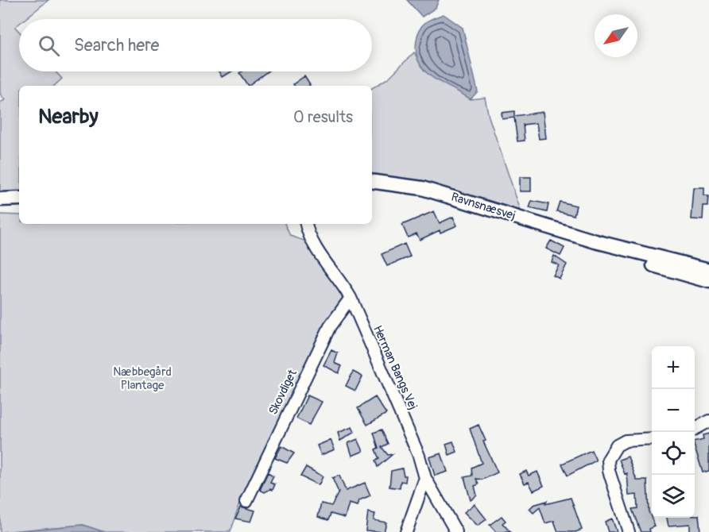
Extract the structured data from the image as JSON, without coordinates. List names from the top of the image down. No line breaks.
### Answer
{"streets":{"main road":["Ravnsnæsvej"],"street":["Herman Bangs Vej","Skovdiget"]},"crossings":[["Herman Bangs Vej","Skovdiget"]],"parks":["Næbbegård Plantage"],"north":"bottom left","page":{"search":"Search here","heading":["Nearby","0 results"],"map_buttons":["+","−"]}}
